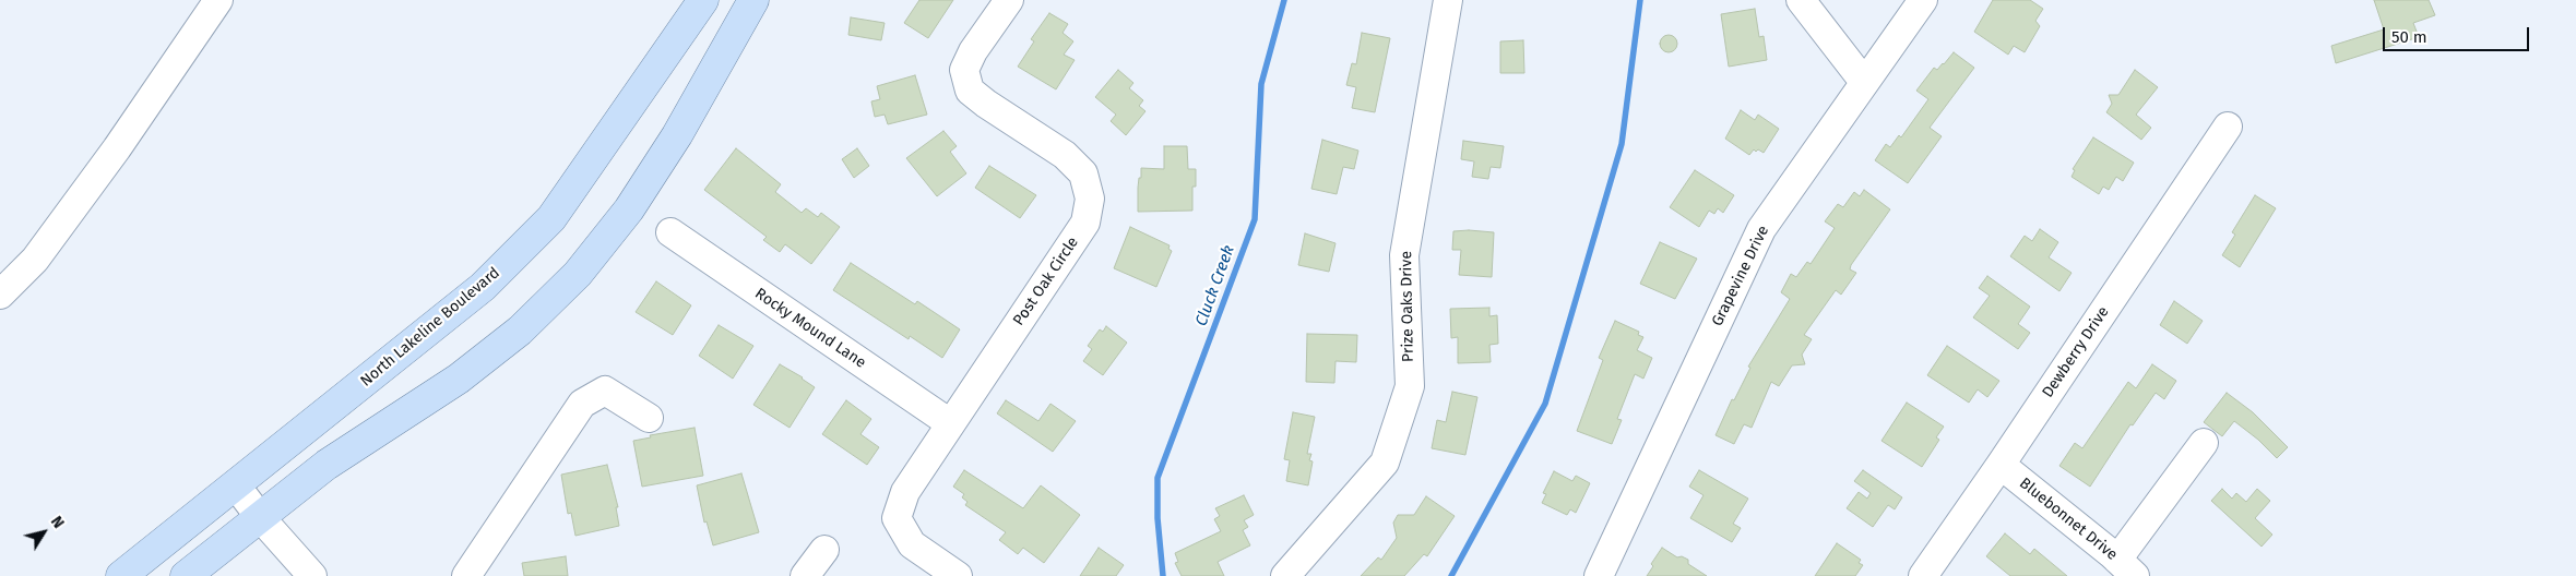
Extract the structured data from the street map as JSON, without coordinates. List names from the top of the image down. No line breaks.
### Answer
{"streets":{"main road":["North Lakeline Boulevard"],"street":["Grapevine Drive","Post Oak Circle","Prize Oaks Drive","Rocky Mound Lane","Dewberry Drive","Bluebonnet Drive"]},"crossings":[["Post Oak Circle","Rocky Mound Lane"],["Dewberry Drive","Bluebonnet Drive"]],"water":["Cluck Creek"],"scale_bar":"50 m","north":"top right"}
